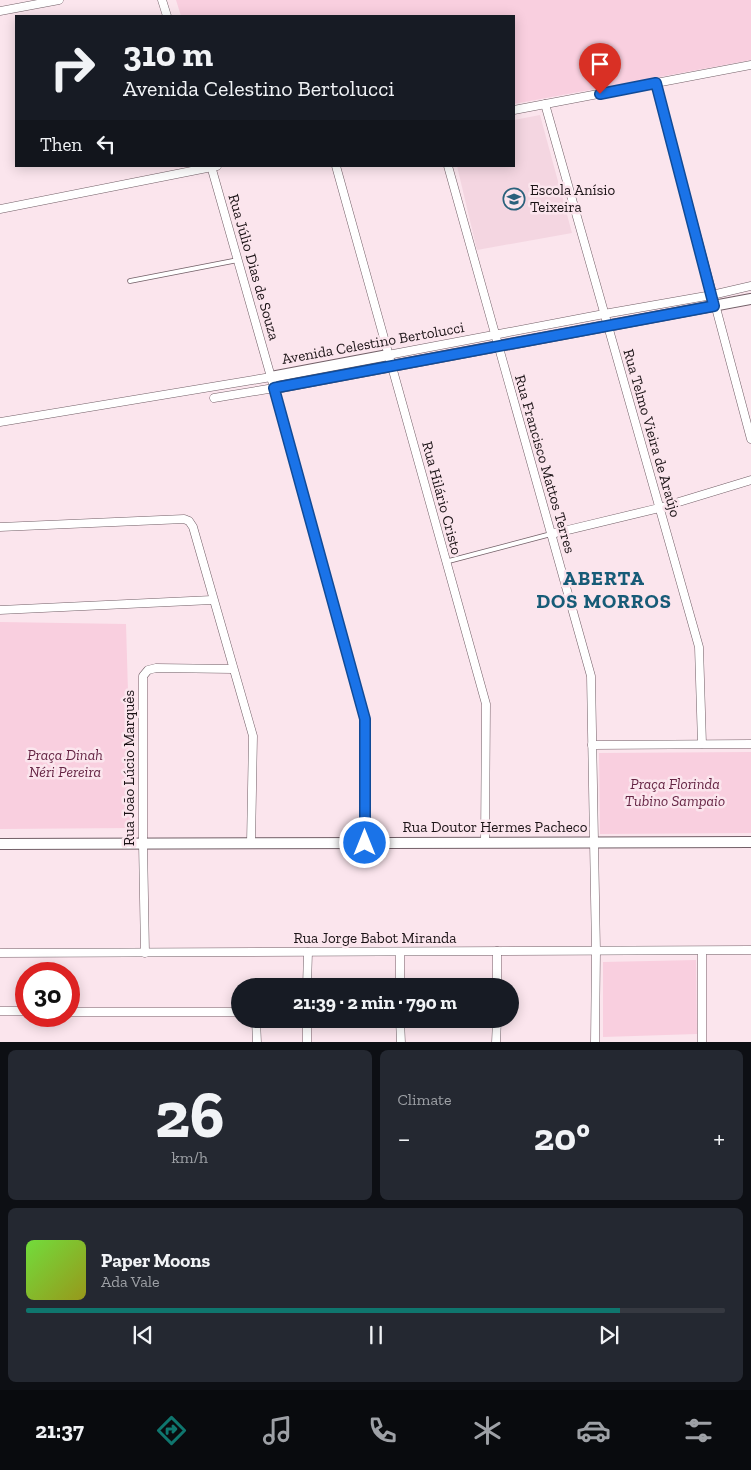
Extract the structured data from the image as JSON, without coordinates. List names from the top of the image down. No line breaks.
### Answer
{"streets":{"street":["Rua Júlio Dias de Souza","Avenida Celestino Bertolucci","Rua Telmo Vieira de Araújo","Rua Francisco Mattos Terres","Rua Hilário Cristo","Rua João Lúcio Marquês","Rua Doutor Hermes Pacheco","Rua Jorge Babot Miranda"]},"crossings":[["Rua Júlio Dias de Souza","Avenida Celestino Bertolucci"],["Rua Júlio Dias de Souza","Rua Doutor Hermes Pacheco"],["Avenida Celestino Bertolucci","Rua Telmo Vieira de Araújo"],["Avenida Celestino Bertolucci","Rua Francisco Mattos Terres"],["Avenida Celestino Bertolucci","Rua Hilário Cristo"],["Rua Francisco Mattos Terres","Rua Doutor Hermes Pacheco"],["Rua Francisco Mattos Terres","Rua Jorge Babot Miranda"],["Rua Hilário Cristo","Rua Doutor Hermes Pacheco"],["Rua João Lúcio Marquês","Rua Doutor Hermes Pacheco"],["Rua João Lúcio Marquês","Rua Jorge Babot Miranda"]],"districts":["ABERTA DOS MORROS"],"parks":["Praça Dinah Néri Pereira","Praça Florinda Tubino Sampaio"],"places":{"school or university":["Escola Anísio Teixeira"]},"page":{"turn":["310 m","Avenida Celestino Bertolucci"],"then":"Then","limit":"30","trip":"21:39 · 2 min · 790 m","tile":[["26","km/h"],"Climate"],"heat":["−","20°","+"],"song":["Paper Moons","Ada Vale"],"tabs":"21:37"}}
